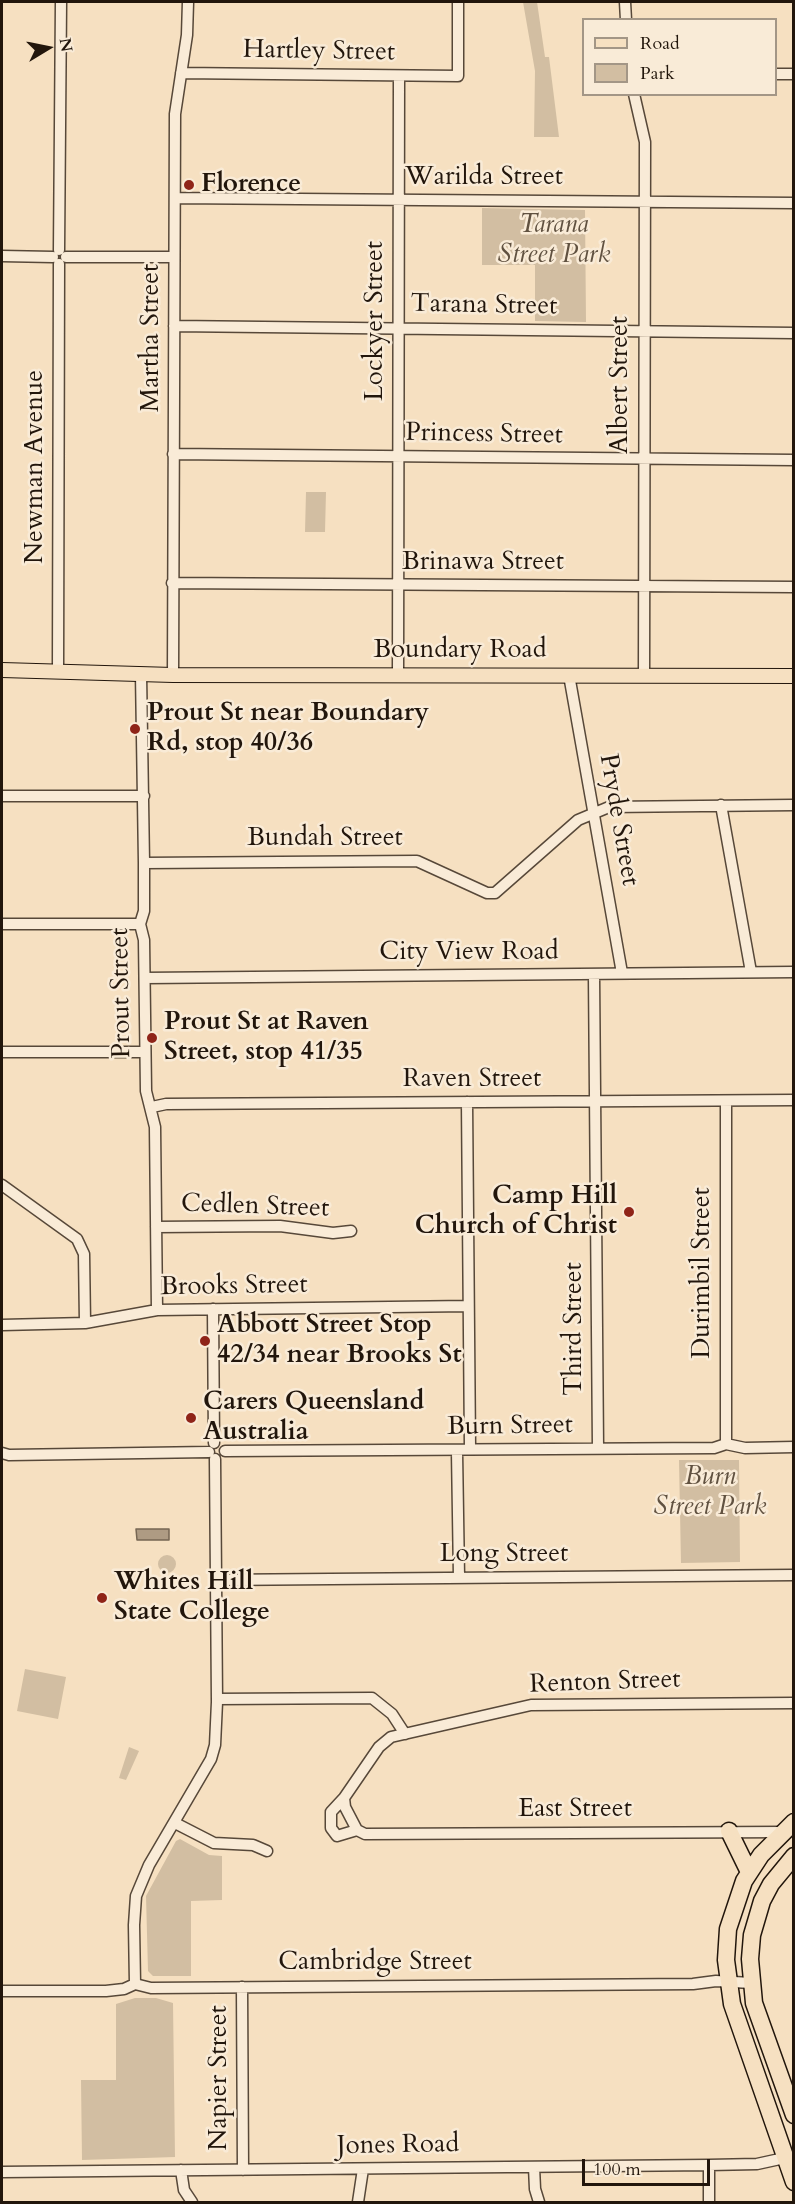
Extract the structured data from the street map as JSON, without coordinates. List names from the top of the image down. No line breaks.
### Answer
{"streets":{"main road":["Boundary Road"],"street":["Hartley Street","Warilda Street","Tarana Street","Lockyer Street","Martha Street","Albert Street","Princess Street","Newman Avenue","Brinawa Street","Pryde Street","Bundah Street","City View Road","Prout Street","Raven Street","Cedlen Street","Durimbil Street","Brooks Street","Third Street","Burn Street","Long Street","Renton Street","East Street","Cambridge Street","Napier Street","Jones Road"]},"crossings":[["Hartley Street","Lockyer Street"],["Hartley Street","Martha Street"],["Warilda Street","Lockyer Street"],["Warilda Street","Martha Street"],["Warilda Street","Albert Street"],["Tarana Street","Lockyer Street"],["Tarana Street","Martha Street"],["Tarana Street","Albert Street"],["Lockyer Street","Princess Street"],["Lockyer Street","Brinawa Street"],["Lockyer Street","Boundary Road"],["Martha Street","Princess Street"],["Martha Street","Brinawa Street"],["Martha Street","Boundary Road"],["Albert Street","Princess Street"],["Albert Street","Brinawa Street"],["Albert Street","Boundary Road"],["Newman Avenue","Boundary Road"],["Boundary Road","Pryde Street"],["Boundary Road","Prout Street"],["Pryde Street","Bundah Street"],["Pryde Street","City View Road"],["Bundah Street","Prout Street"],["City View Road","Prout Street"],["Prout Street","Raven Street"],["Prout Street","Cedlen Street"],["Prout Street","Brooks Street"],["Raven Street","Durimbil Street"],["Raven Street","Third Street"],["Durimbil Street","Burn Street"],["Third Street","Burn Street"],["Renton Street","East Street"],["Cambridge Street","Napier Street"],["Napier Street","Jones Road"]],"parks":["Tarana Street Park","Burn Street Park"],"places":["Florence","Prout St near Boundary Rd, stop 40/36","Prout St at Raven Street, stop 41/35","Camp Hill Church of Christ","Abbott Street Stop 42/34 near Brooks St","Carers Queensland Australia","Whites Hill State College"],"legend":["Road","Park"],"scale_bar":"100 m","north":"right"}
